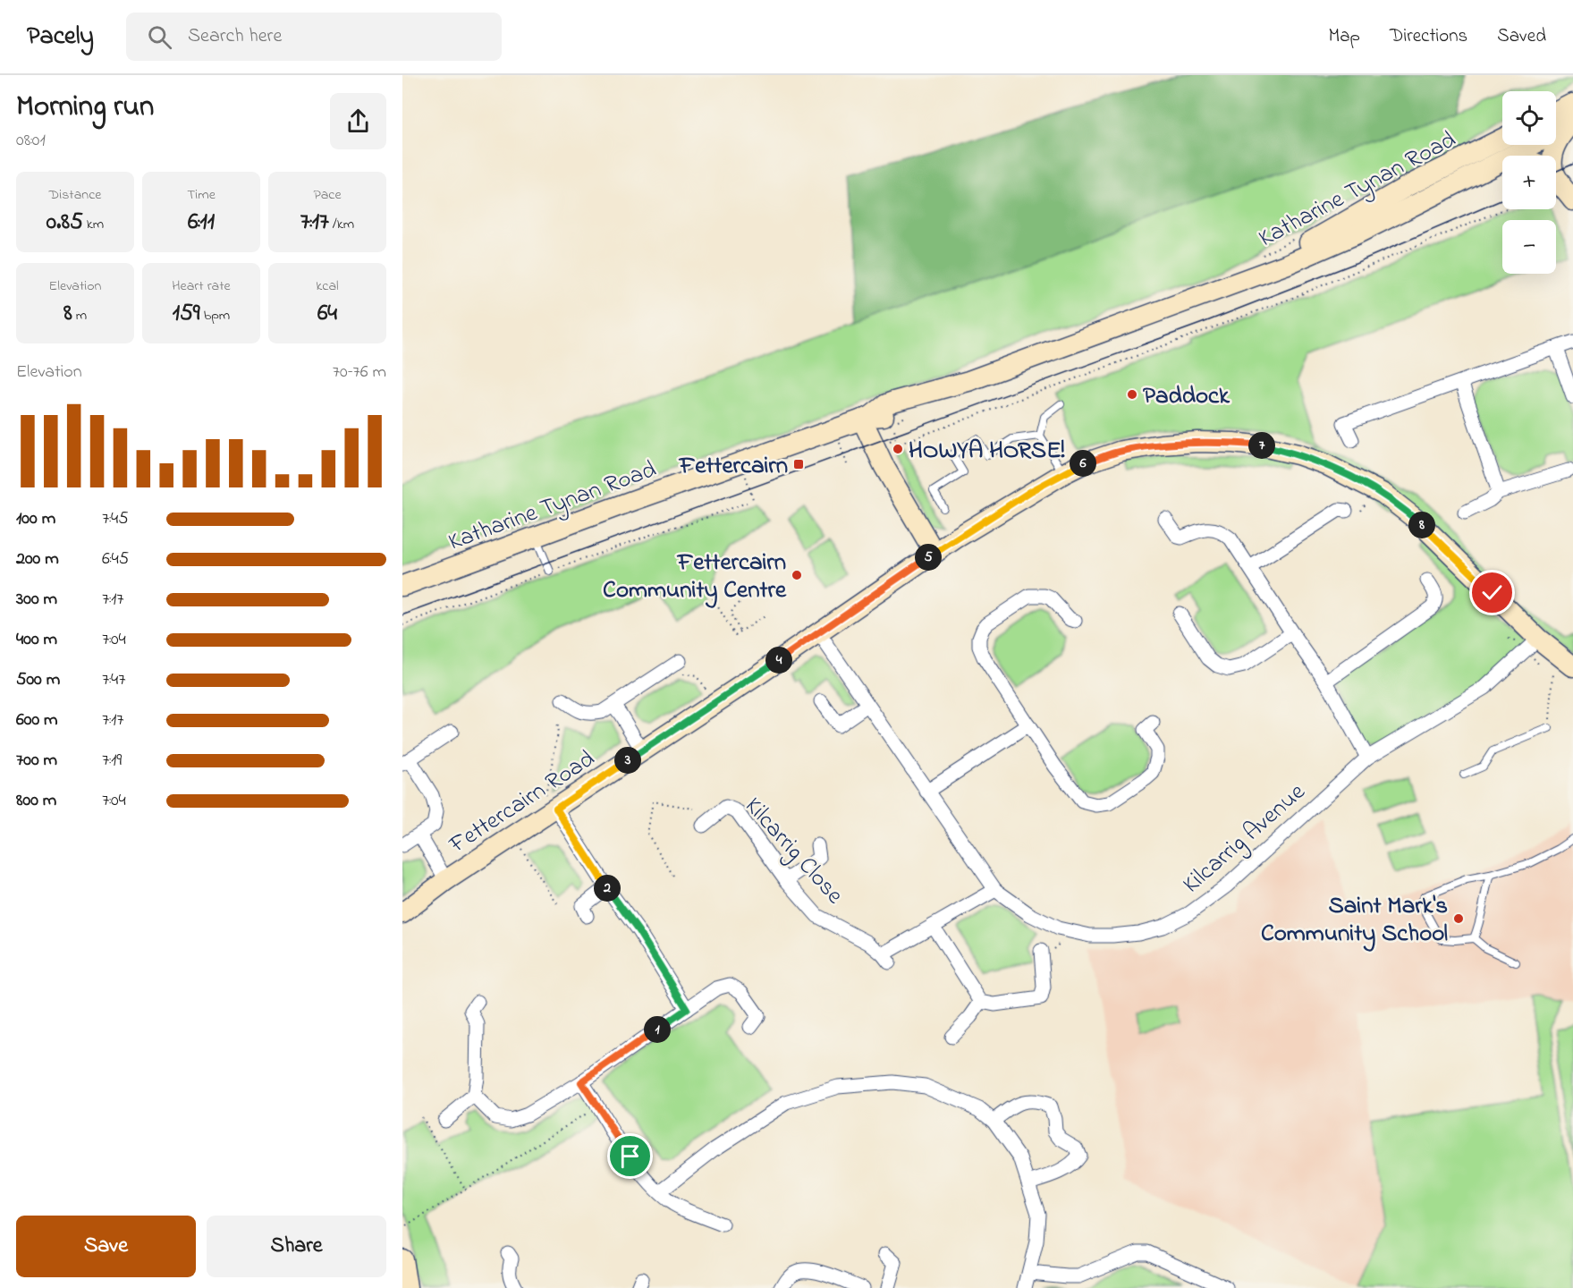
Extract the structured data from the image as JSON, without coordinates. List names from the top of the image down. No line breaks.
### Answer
{"streets":{"street":["Katharine Tynan Road","Fettercairn Road","Kilcarrig Avenue","Kilcarrig Close"]},"crossings":[["Fettercairn Road","Kilcarrig Avenue"],["Kilcarrig Avenue","Kilcarrig Close"]],"places":{"other":["Paddock","HOWYA HORSE!","Fettercairn Community Centre","Saint Mark's Community School"],"transit":["Fettercairn"]},"page":{"header":"Pacely","search":"Search here","nav":["Map","Directions","Saved"],"heading":["Morning run","08:01"],"map_buttons":["+","−"],"stats":[["Distance","0.85 km"],["Time","6:11"],["Pace","7:17 /km"],["Elevation","8 m"],["Heart rate","159 bpm"],["kcal","64"]],"chart":["Elevation","70–76 m"],"pins":["7","6","8","5","4","3","2","1"],"list":[{"name":"100 m","note":"7:45"},{"name":"200 m","note":"6:45"},{"name":"300 m","note":"7:17"},{"name":"400 m","note":"7:04"},{"name":"500 m","note":"7:47"},{"name":"600 m","note":"7:17"},{"name":"700 m","note":"7:19"},{"name":"800 m","note":"7:04"}],"buttons":["Save","Share"]}}
